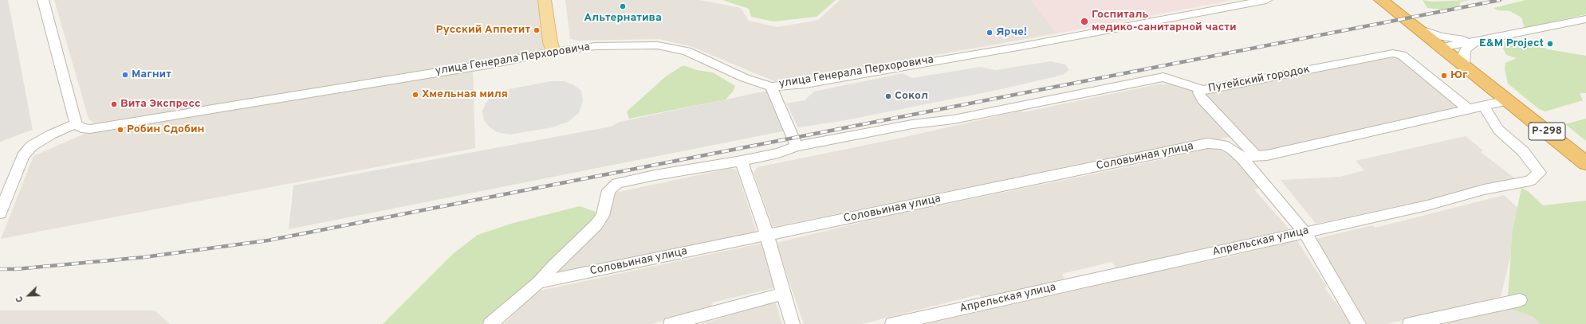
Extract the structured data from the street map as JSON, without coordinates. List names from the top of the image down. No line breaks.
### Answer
{"streets":{"highway":["Р-298"],"street":["улица Генерала Перхоровича","Путейский городок","Соловьиная улица","Апрельская улица"]},"crossings":[["Путейский городок","Соловьиная улица"],["Соловьиная улица","Апрельская улица"]],"places":["Альтернатива","Госпиталь медико-санитарной части","Русский Аппетит","Ярче!","E&M Project","Магнит","Юг","Хмельная миля","Сокол","Вита Экспресс","Робин Сдобин"],"north":"bottom left"}
